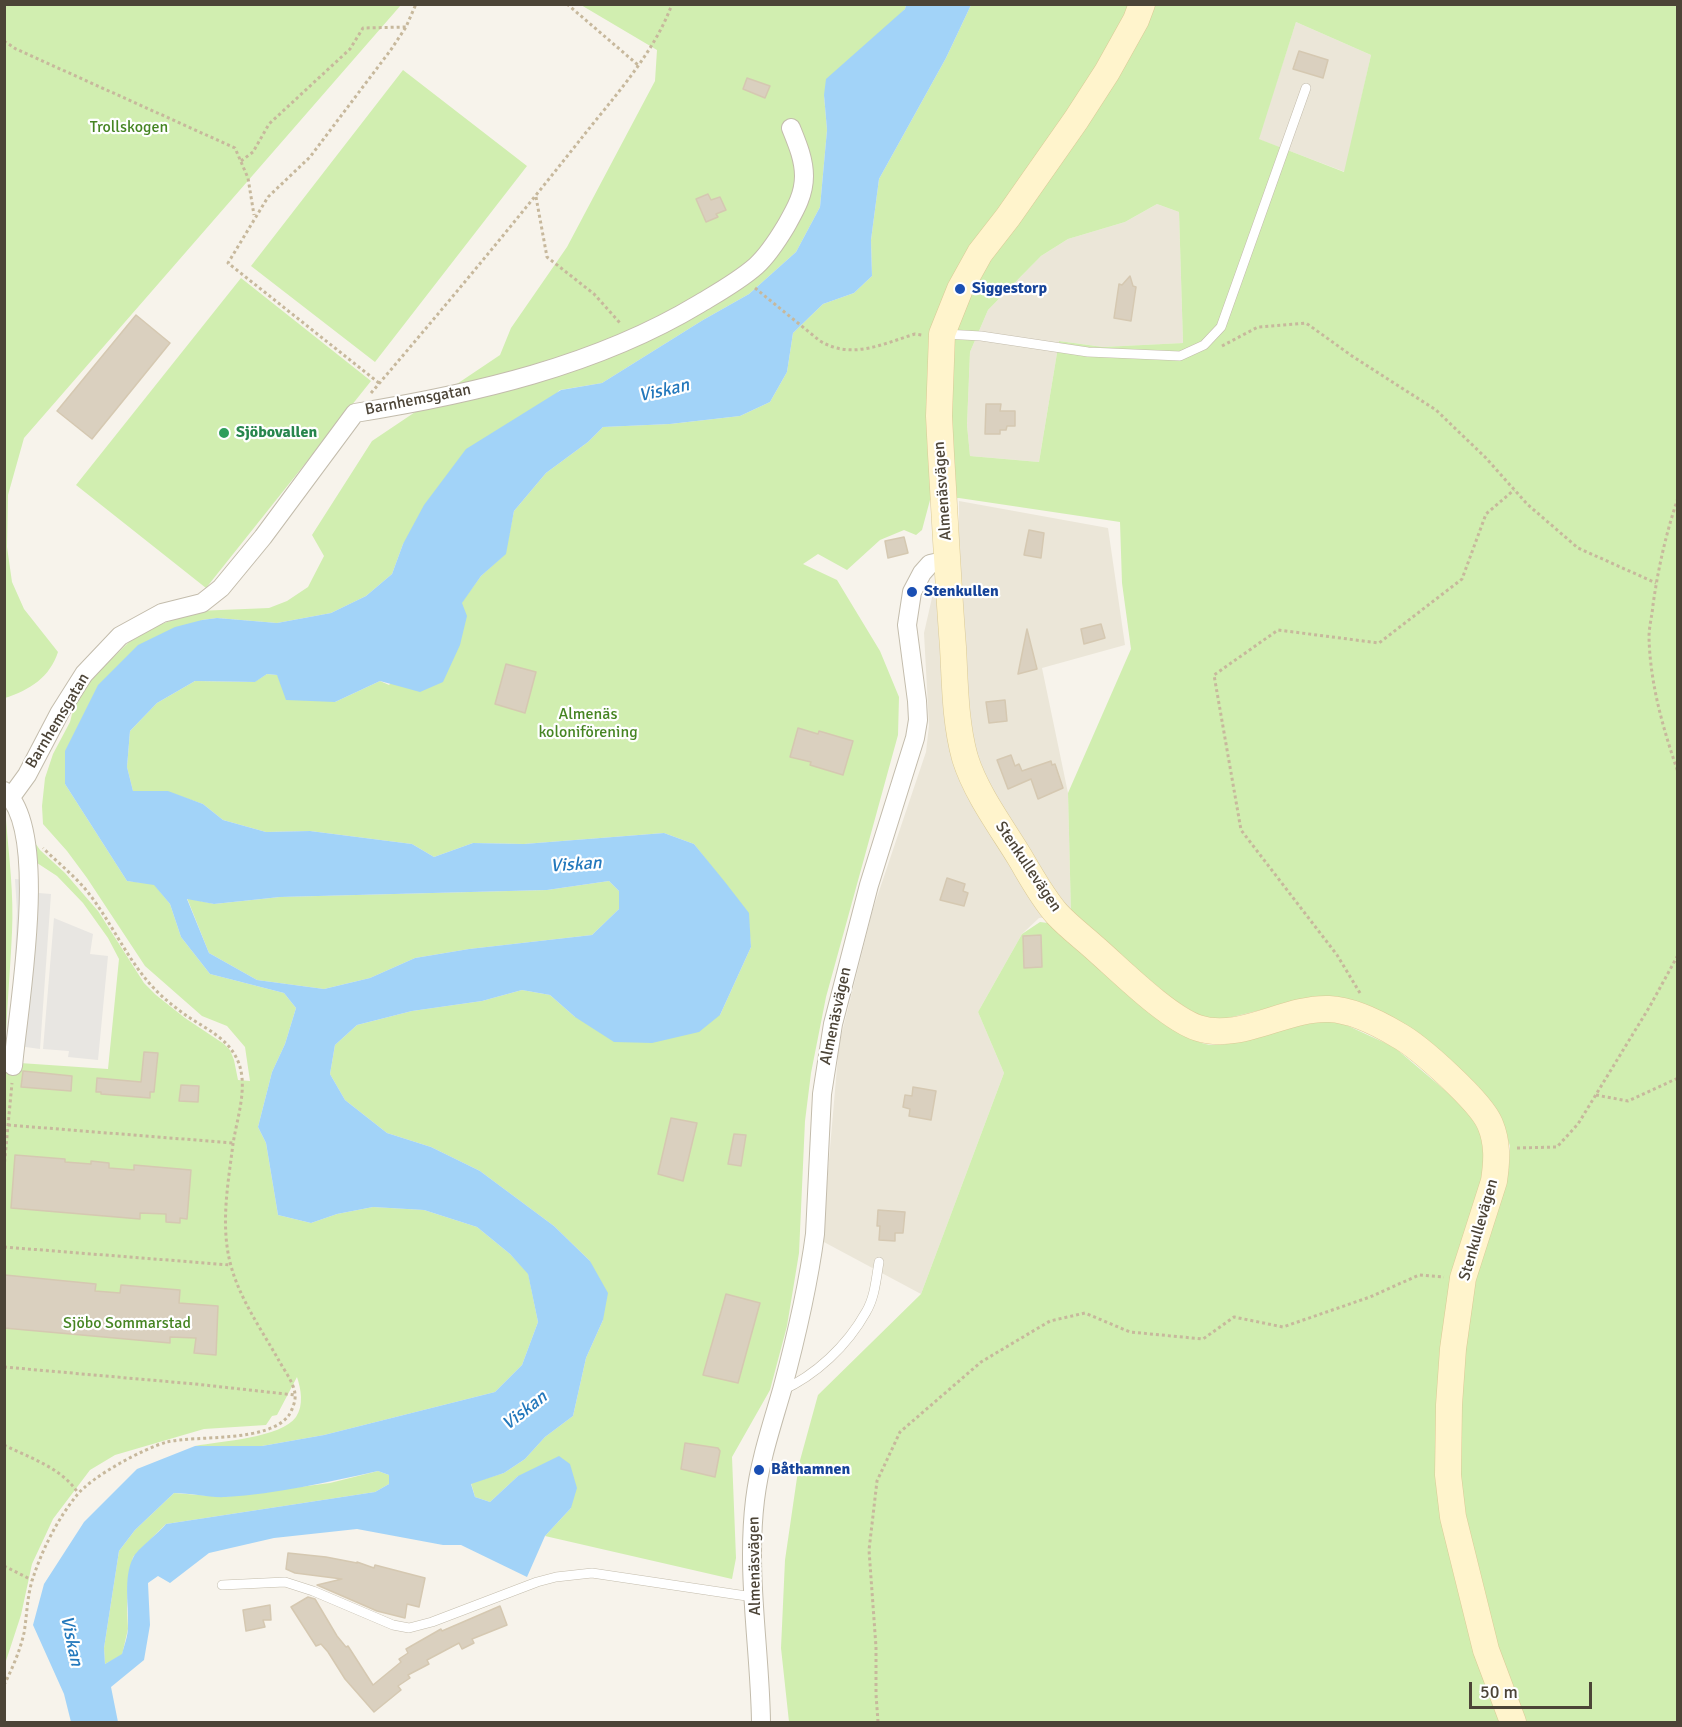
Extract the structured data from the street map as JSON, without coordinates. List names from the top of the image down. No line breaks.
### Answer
{"streets":{"street":["Barnhemsgatan","Almenäsvägen","Stenkullevägen"]},"crossings":[["Almenäsvägen","Stenkullevägen"]],"water":["Viskan"],"parks":["Trollskogen","Almenäs koloniförening","Sjöbo Sommarstad"],"places":["Siggestorp","Sjöbovallen","Stenkullen","Båthamnen"],"scale_bar":"50 m"}
